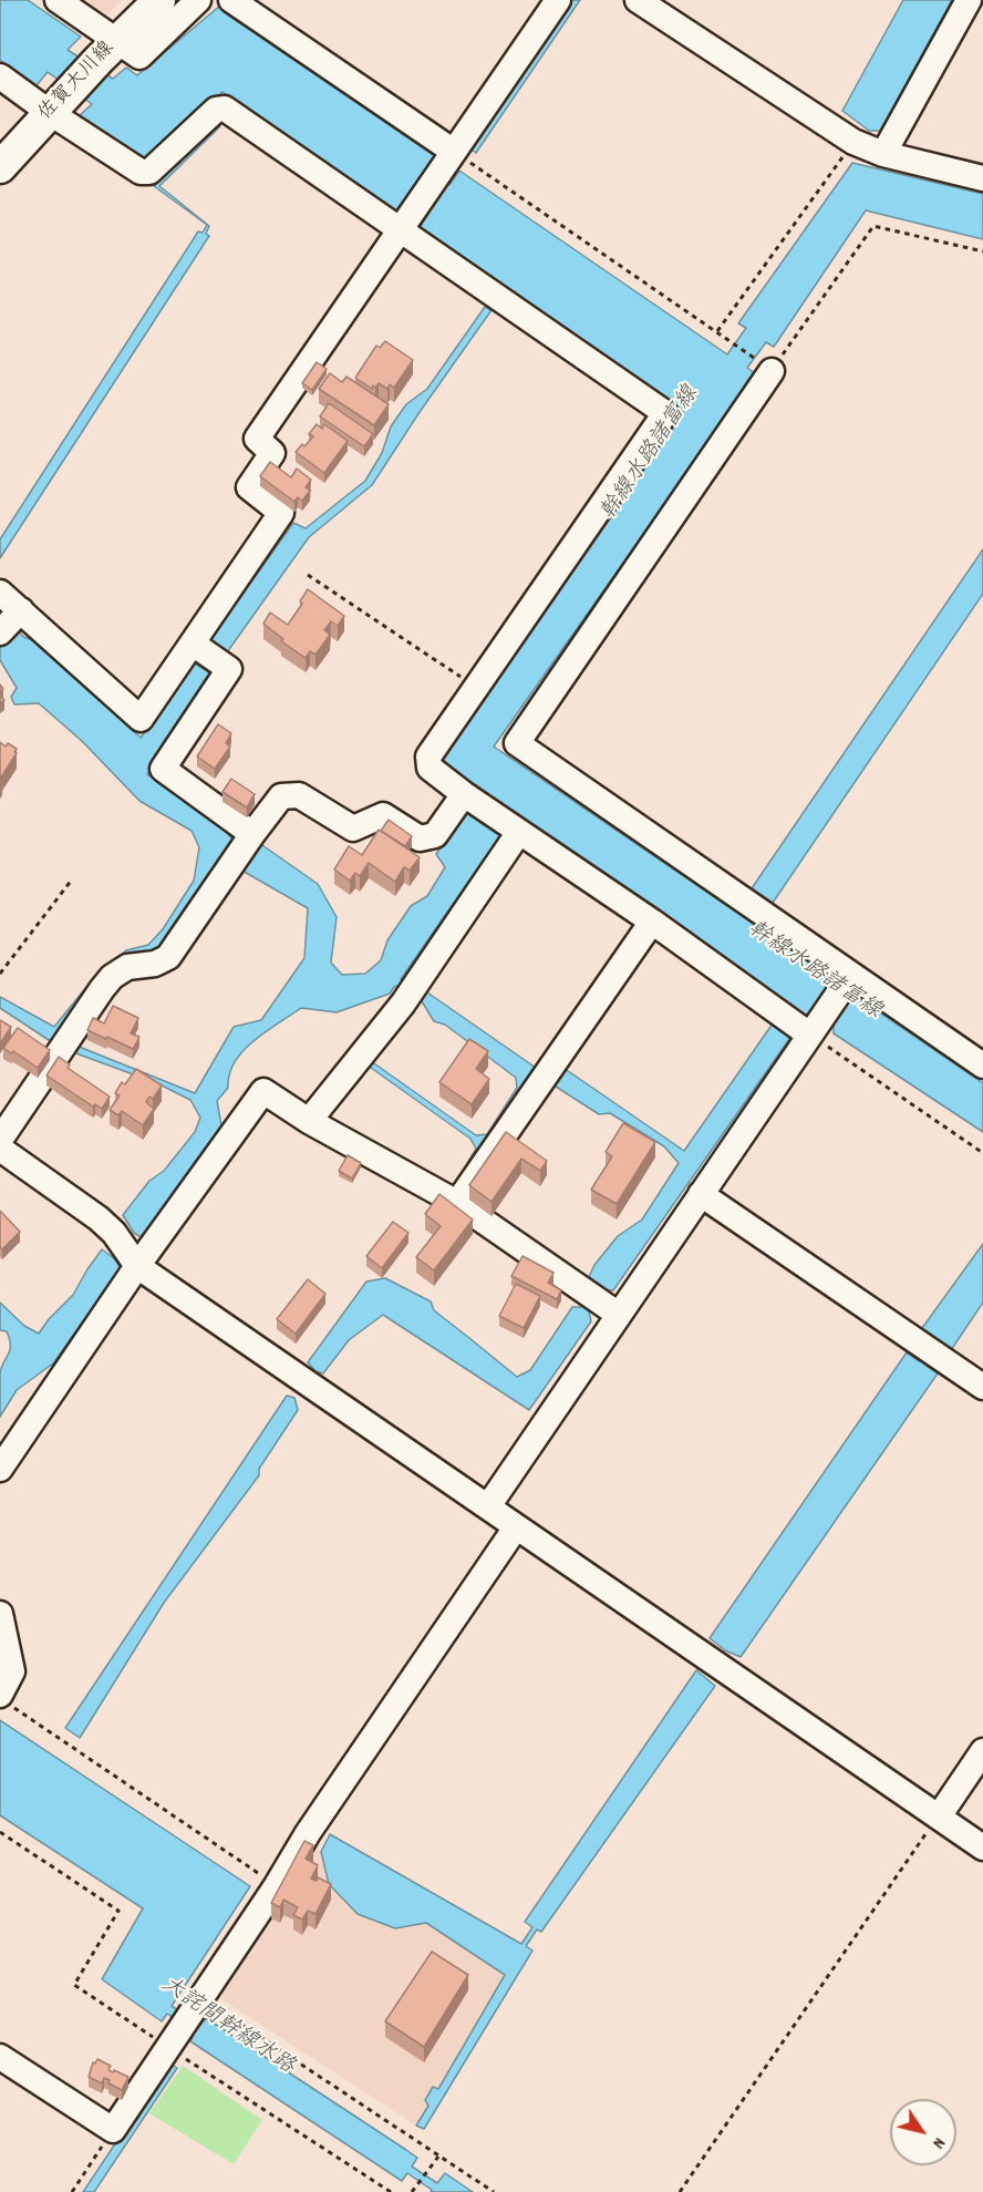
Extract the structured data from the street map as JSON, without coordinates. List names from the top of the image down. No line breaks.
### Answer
{"streets":{"main road":["佐賀大川線"]},"water":["幹線水路諸富線","大詫間幹線水路"],"north":"bottom right"}
